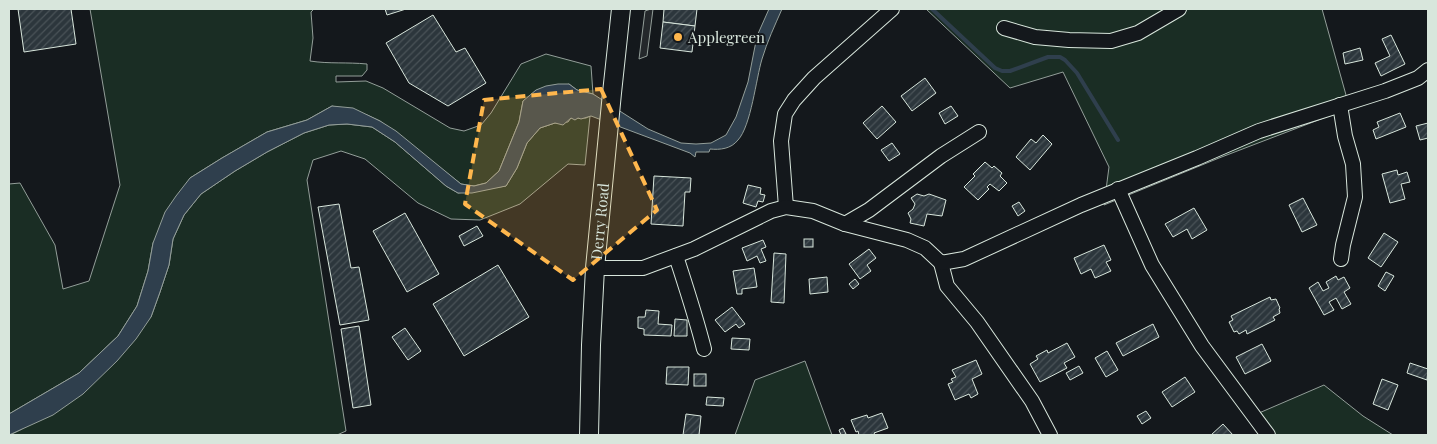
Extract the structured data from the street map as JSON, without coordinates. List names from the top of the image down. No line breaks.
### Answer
{"streets":{"main road":["Derry Road"]},"places":["Applegreen"]}
